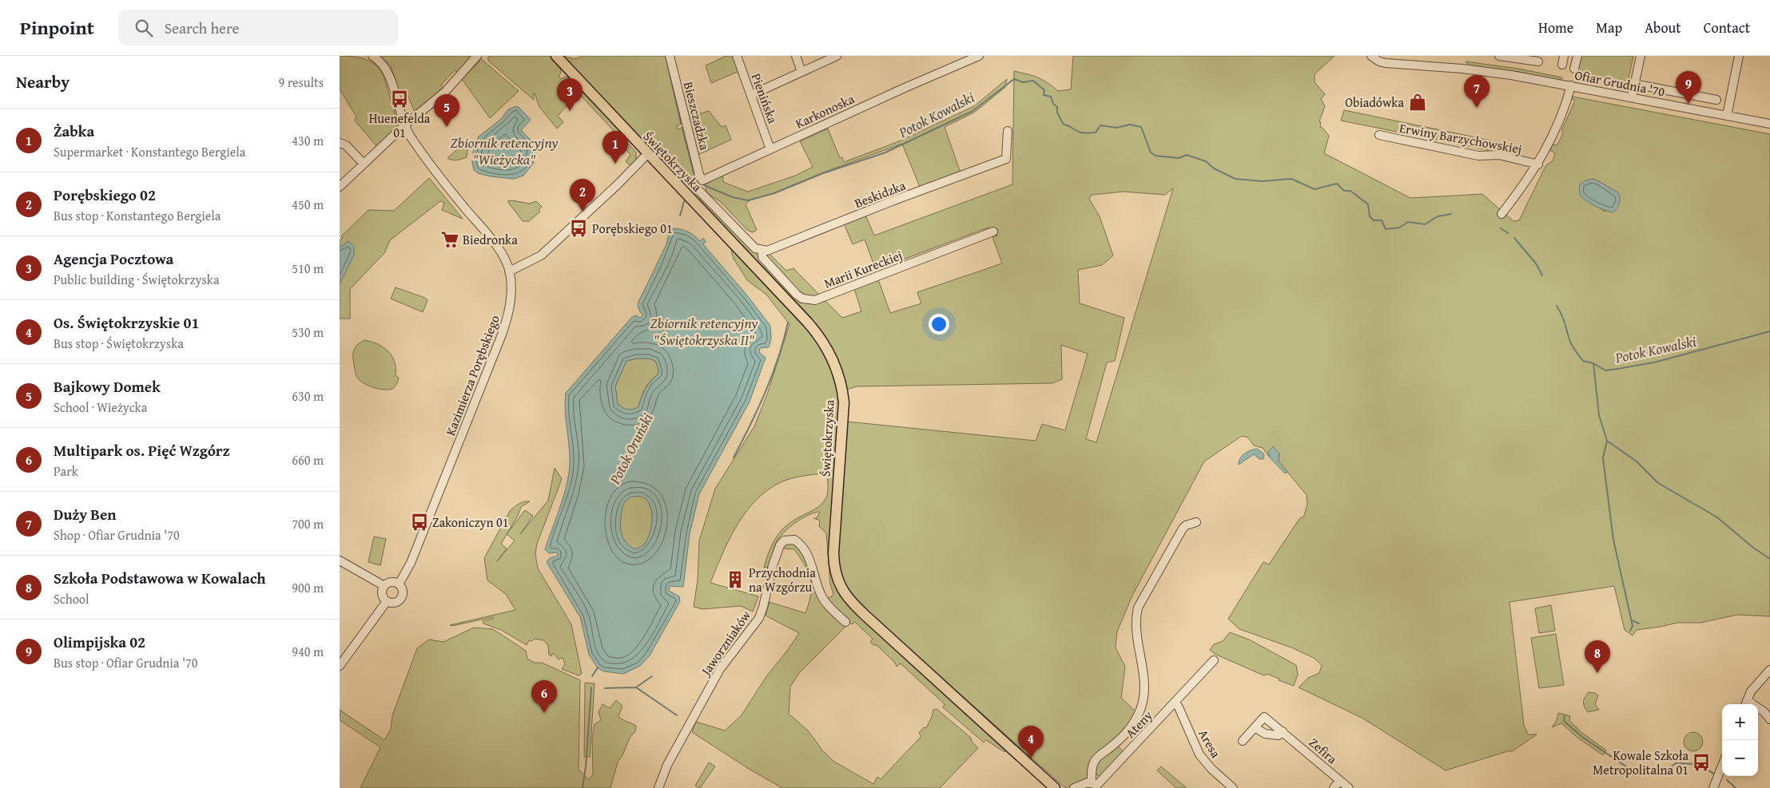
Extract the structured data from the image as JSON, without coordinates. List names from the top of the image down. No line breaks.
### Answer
{"streets":{"main road":["Świętokrzyska"],"street":["Ofiar Grudnia '70","Pienińska","Karkonoska","Bieszczadzka","Erwiny Barzychowskiej","Beskidzka","Marii Kureckiej","Kazimierza Porębskiego","Jaworzniaków","Ateny","Aresa","Zefira"]},"crossings":[["Pienińska","Karkonoska"],["Karkonoska","Bieszczadzka"],["Świętokrzyska","Beskidzka"],["Świętokrzyska","Marii Kureckiej"],["Beskidzka","Marii Kureckiej"],["Ateny","Aresa"]],"water":["Potok Kowalski","Zbiornik retencyjny \"Wieżycka\"","Zbiornik retencyjny \"Świętokrzyska II\"","Potok Oruński"],"places":{"bus stop":["Huenefelda 01","Porębskiego 01","Zakoniczyn 01","Kowale Szkoła Metropolitalna 01"],"shop":["Obiadówka"],"supermarket":["Biedronka"],"building":["Przychodnia na Wzgórzu"]},"page":{"header":"Pinpoint","search":"Search here","nav":["Home","Map","About","Contact"],"heading":["Nearby","9 results"],"pins":["9","7","3","5","1","2","8","6","4"],"list":[{"mark":"1","name":"Żabka","note":"Supermarket · Konstantego Bergiela","value":"430 m"},{"mark":"2","name":"Porębskiego 02","note":"Bus stop · Konstantego Bergiela","value":"450 m"},{"mark":"3","name":"Agencja Pocztowa","note":"Public building · Świętokrzyska","value":"510 m"},{"mark":"4","name":"Os. Świętokrzyskie 01","note":"Bus stop · Świętokrzyska","value":"530 m"},{"mark":"5","name":"Bajkowy Domek","note":"School · Wieżycka","value":"630 m"},{"mark":"6","name":"Multipark os. Pięć Wzgórz","note":"Park","value":"660 m"},{"mark":"7","name":"Duży Ben","note":"Shop · Ofiar Grudnia '70","value":"700 m"},{"mark":"8","name":"Szkoła Podstawowa w Kowalach","note":"School","value":"900 m"},{"mark":"9","name":"Olimpijska 02","note":"Bus stop · Ofiar Grudnia '70","value":"940 m"}],"map_buttons":["+","−"]}}
